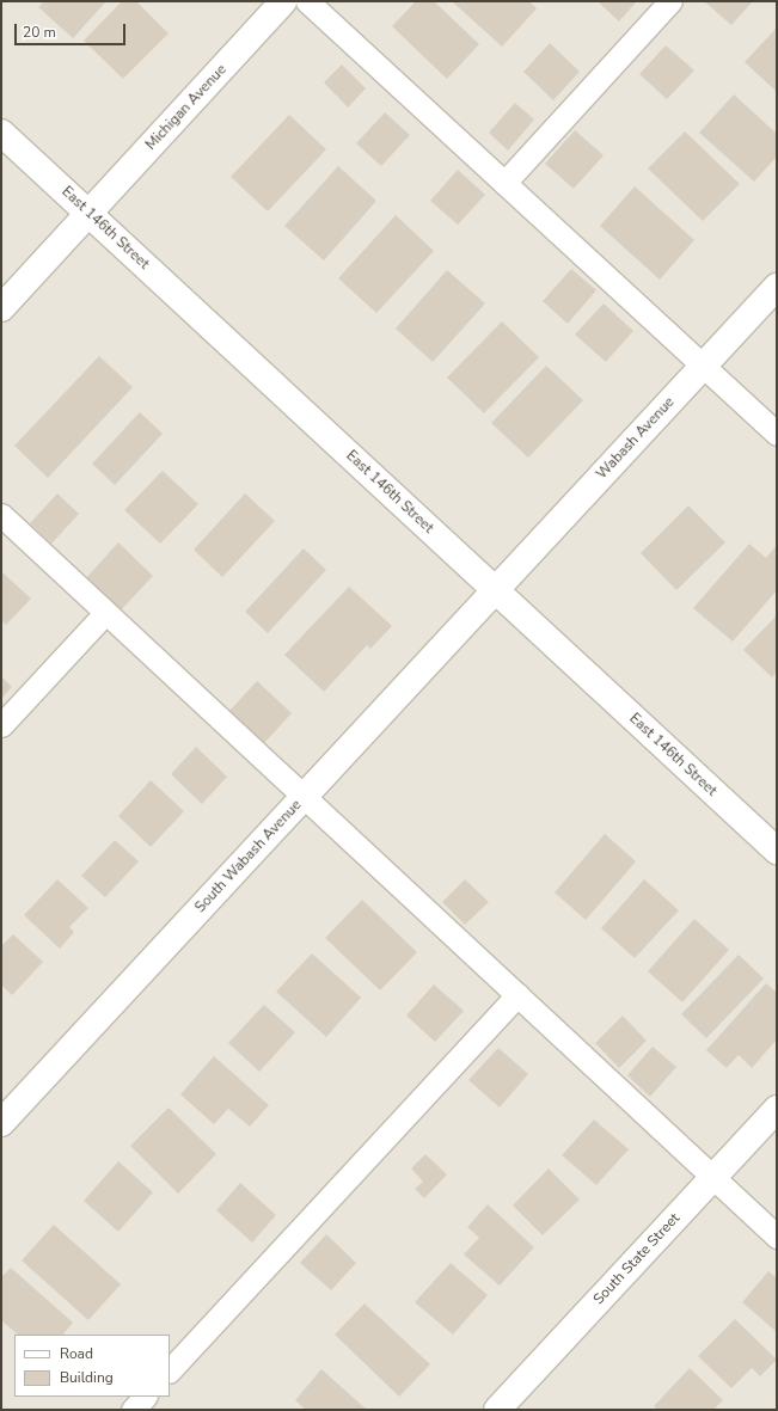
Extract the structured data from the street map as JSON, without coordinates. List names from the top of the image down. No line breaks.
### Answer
{"streets":{"street":["Michigan Avenue","East 146th Street","Wabash Avenue","South Wabash Avenue","South State Street"]},"crossings":[["Michigan Avenue","East 146th Street"],["East 146th Street","Wabash Avenue"],["East 146th Street","South Wabash Avenue"],["Wabash Avenue","South Wabash Avenue"]],"legend":["Road","Building"],"scale_bar":"20 m"}
